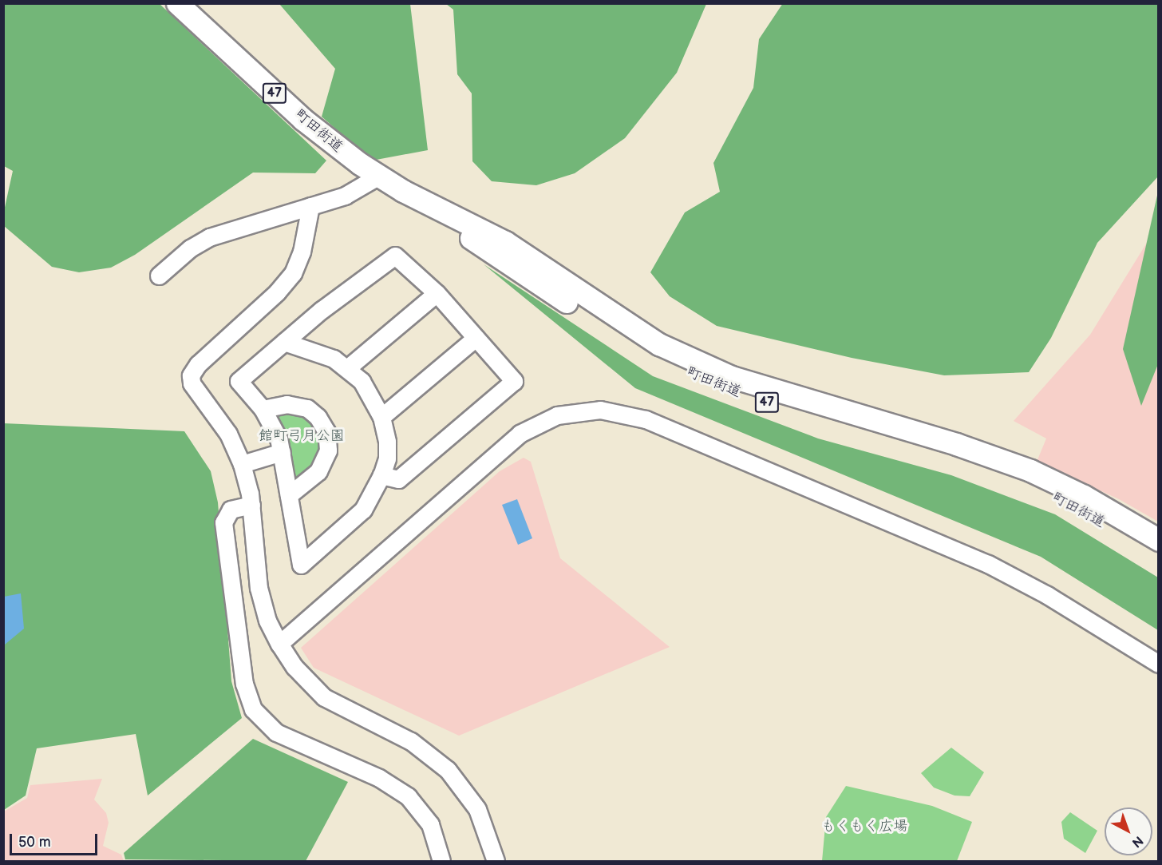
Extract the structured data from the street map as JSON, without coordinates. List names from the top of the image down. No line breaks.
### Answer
{"streets":{"main road":["47","町田街道"]},"parks":["館町弓月公園","もくもく広場"],"scale_bar":"50 m","north":"bottom right"}
